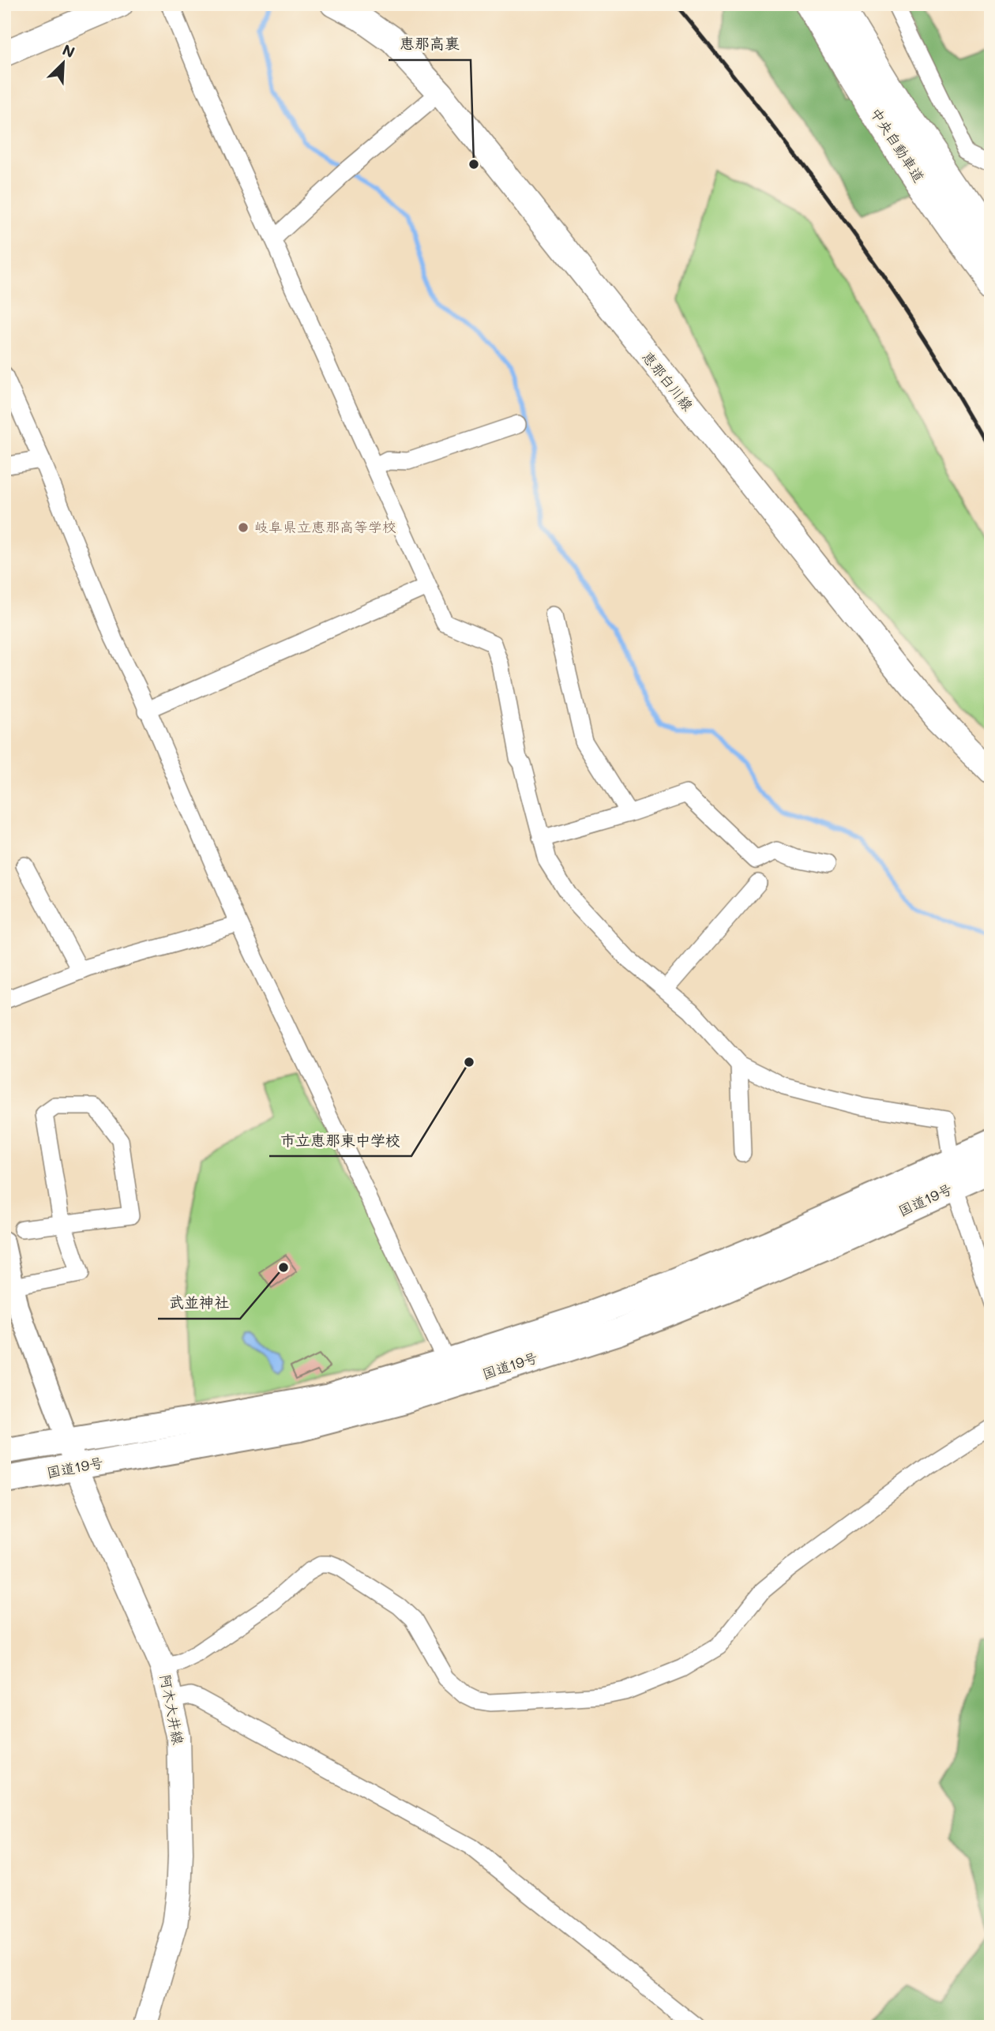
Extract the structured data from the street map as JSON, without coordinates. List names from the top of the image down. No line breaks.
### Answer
{"streets":{"highway":["中央自動車道","国道19号"],"main road":["恵那白川線","阿木大井線"]},"crossings":[["国道19号","阿木大井線"]],"places":["恵那高裏","岐阜県立恵那高等学校","市立恵那東中学校","武並神社"],"north":"top right"}
